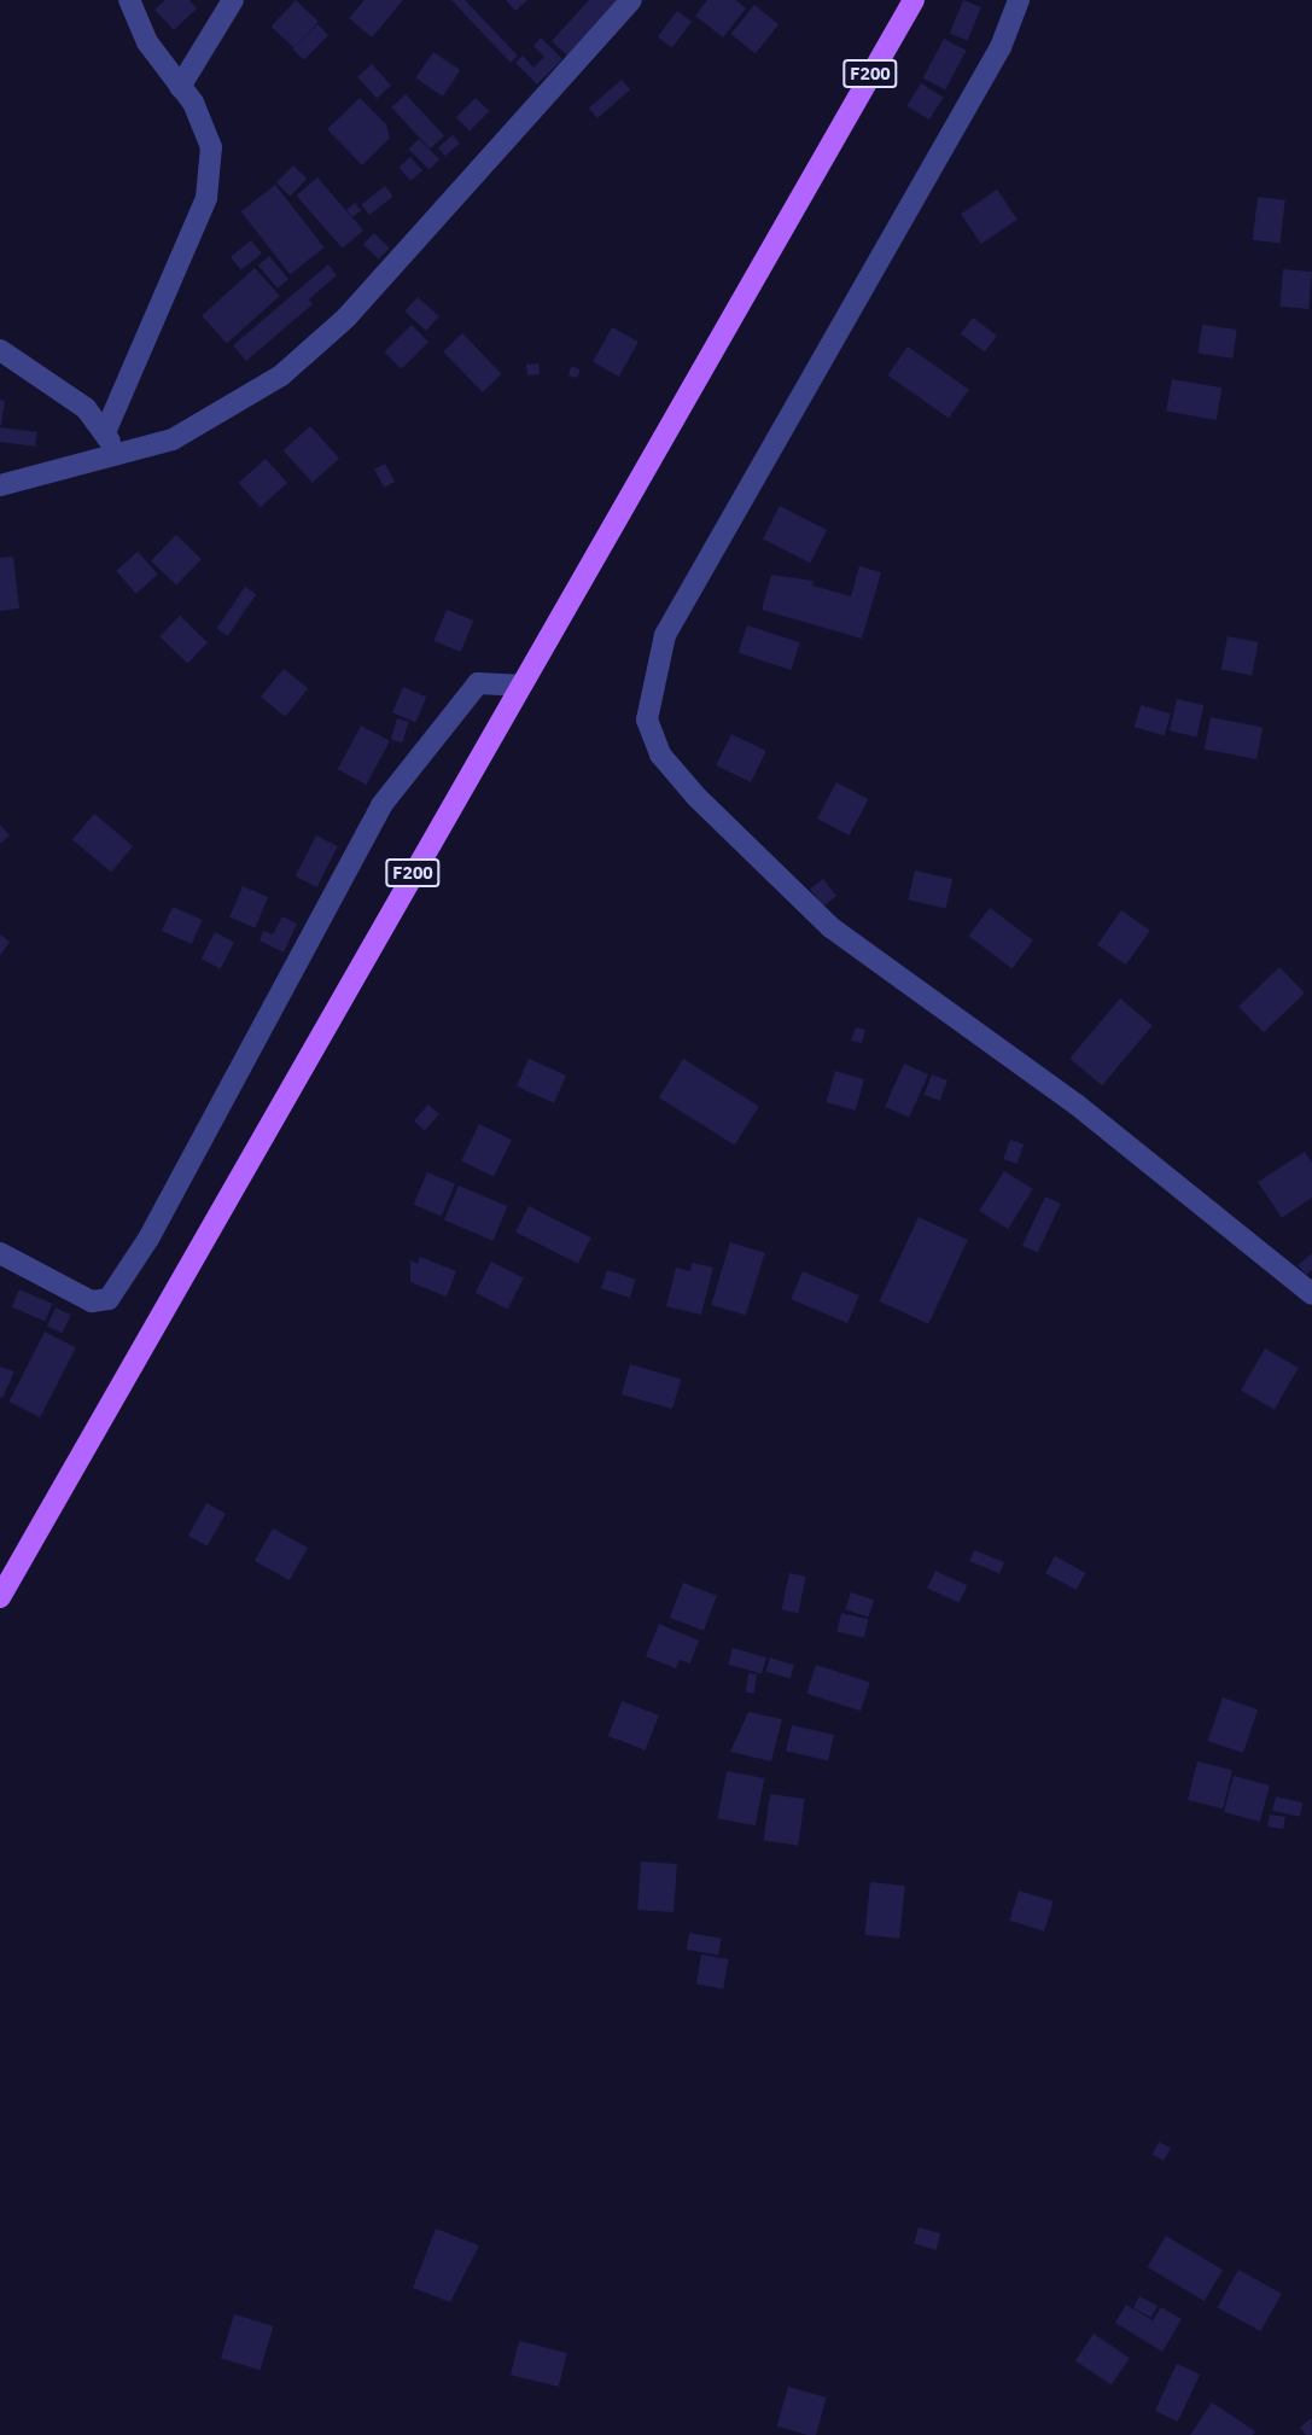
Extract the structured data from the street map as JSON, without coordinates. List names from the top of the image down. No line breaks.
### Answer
{"streets":{"main road":["F200"]}}
